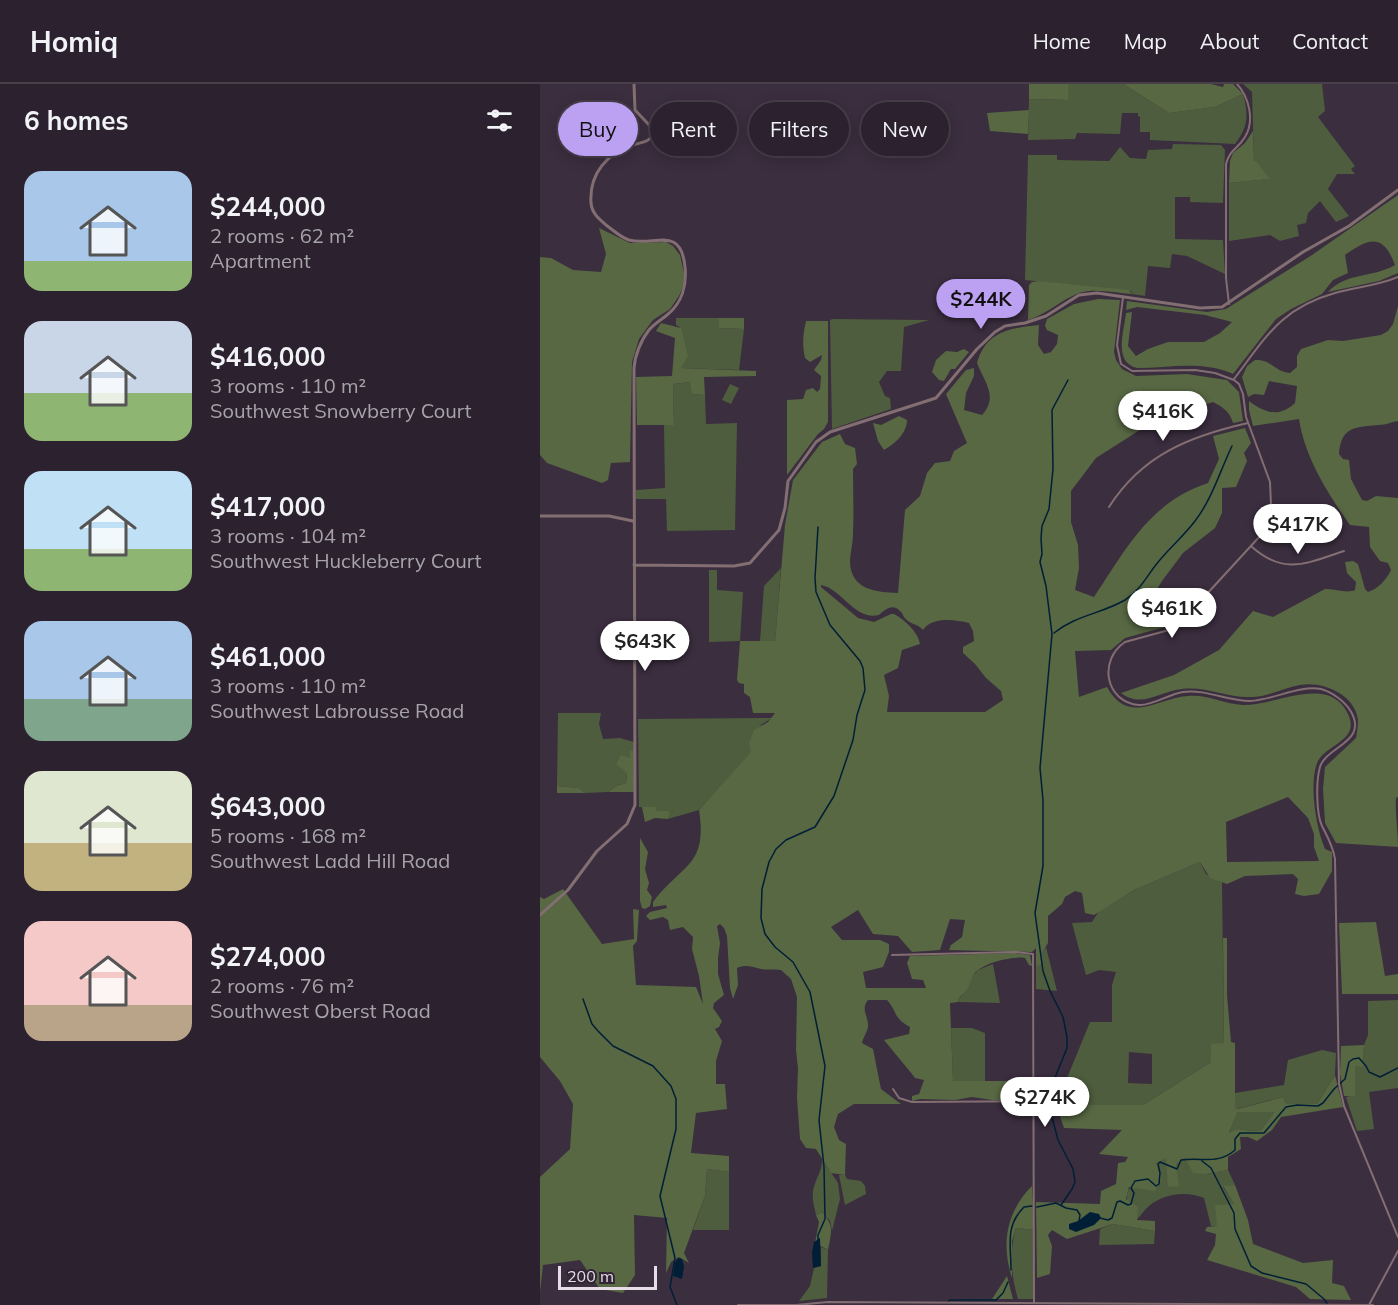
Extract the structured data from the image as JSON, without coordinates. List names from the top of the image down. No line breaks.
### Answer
{"scale_bar":"200 m","page":{"header":"Homiq","nav":["Home","Map","About","Contact"],"heading":"6 homes","chip":["Buy","Rent","Filters","New"],"list":[{"name":"$244,000","note":"2 rooms · 62 m² · Apartment"},{"name":"$416,000","note":"3 rooms · 110 m² · Southwest Snowberry Court"},{"name":"$417,000","note":"3 rooms · 104 m² · Southwest Huckleberry Court"},{"name":"$461,000","note":"3 rooms · 110 m² · Southwest Labrousse Road"},{"name":"$643,000","note":"5 rooms · 168 m² · Southwest Ladd Hill Road"},{"name":"$274,000","note":"2 rooms · 76 m² · Southwest Oberst Road"}],"price":["$244K","$416K","$417K","$461K","$643K","$274K"],"scale":"200 m"}}
